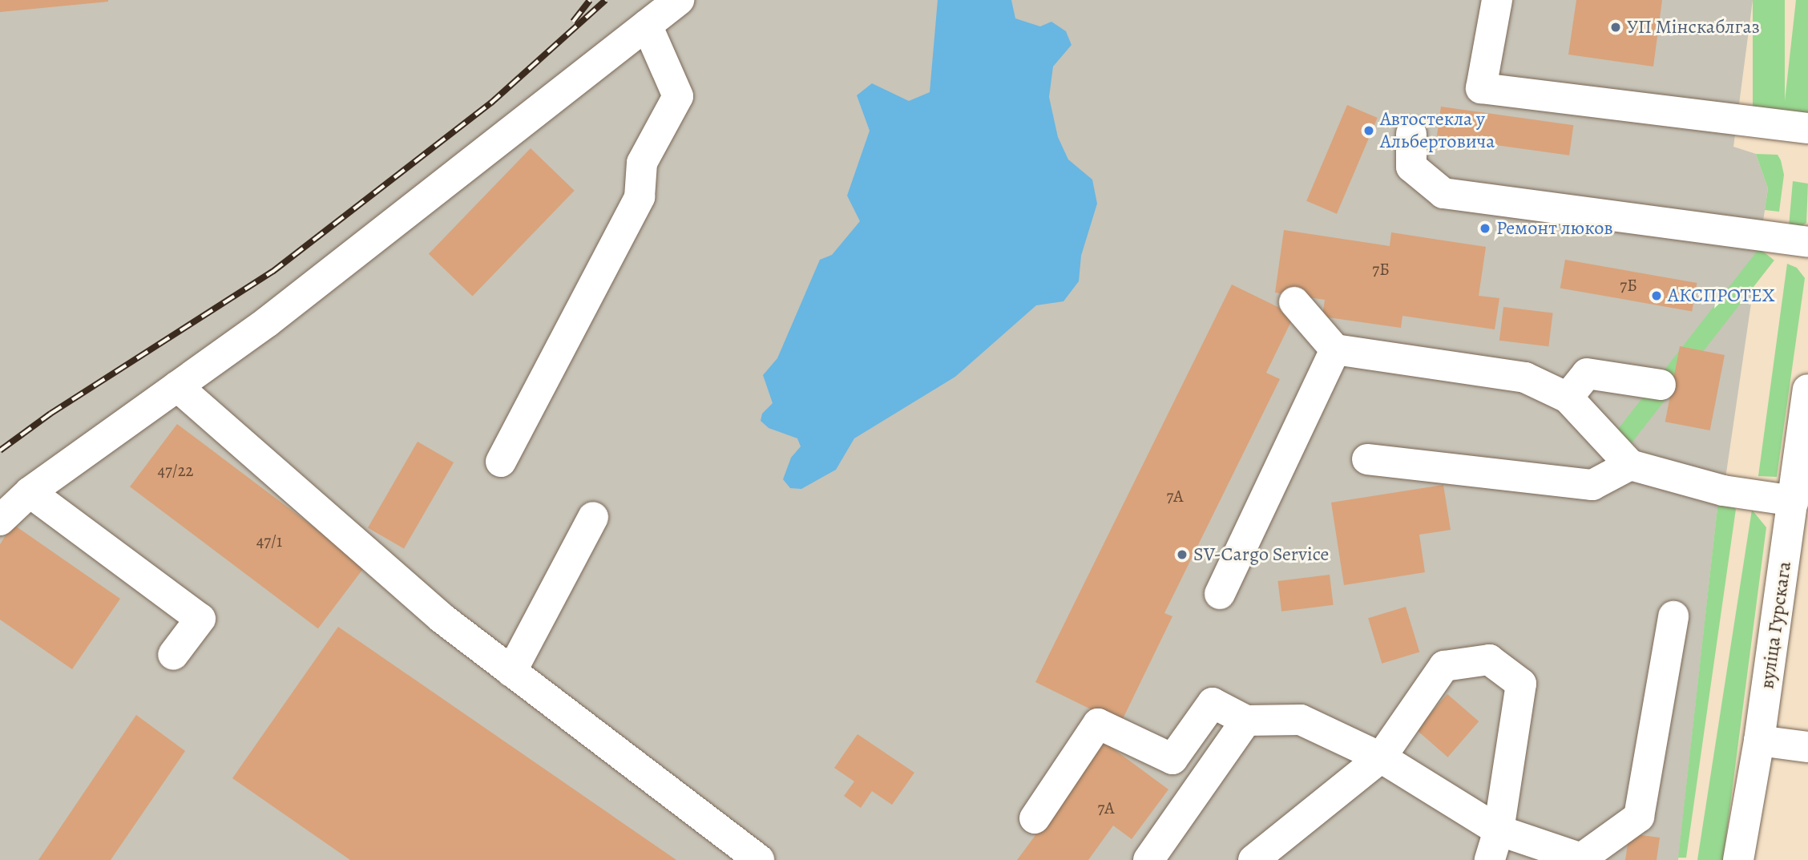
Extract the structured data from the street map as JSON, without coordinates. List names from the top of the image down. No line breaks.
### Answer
{"streets":{"main road":["вуліца Гурскага"]},"places":["УП Мінскаблгаз","Автостекла у Альбертовича","Ремонт люков","АКСПРОТЕХ","SV-Cargo Service"],"house_numbers":["7Б","7Б","47/22","7А","47/1","7А"]}
